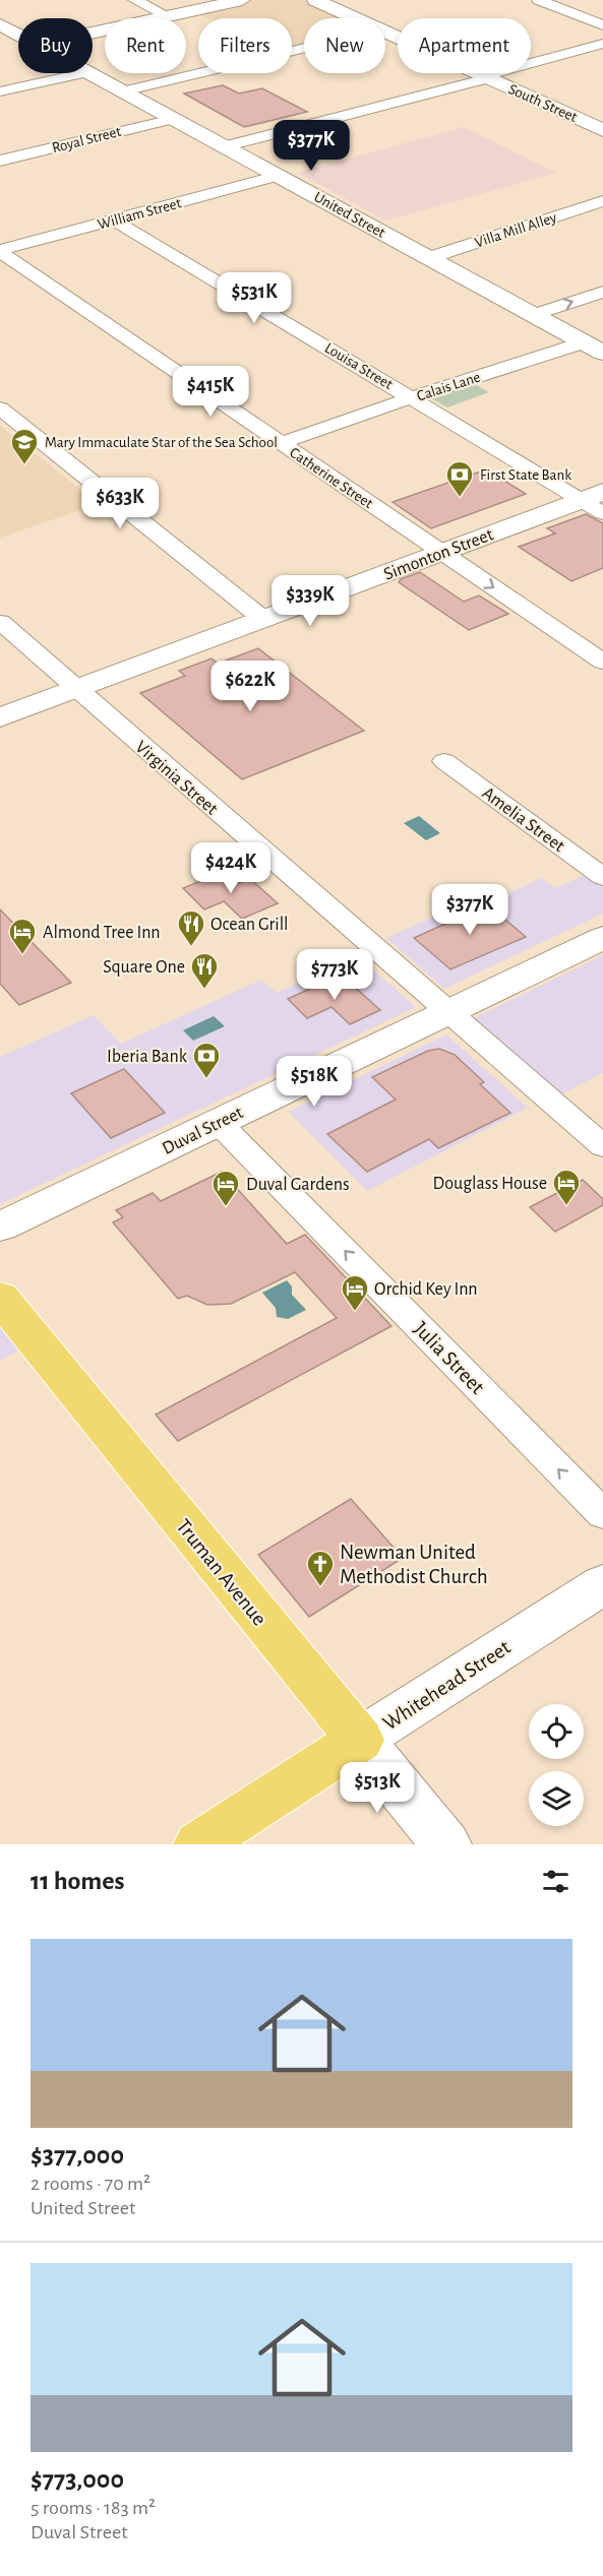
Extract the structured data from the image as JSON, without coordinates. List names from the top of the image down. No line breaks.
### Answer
{"streets":{"main road":["Truman Avenue","Whitehead Street"],"street":["South Street","Royal Street","William Street","United Street","Villa Mill Alley","Louisa Street","Calais Lane","Catherine Street","Simonton Street","Virginia Street","Amelia Street","Duval Street","Julia Street"]},"crossings":[["Royal Street","United Street"],["William Street","United Street"],["William Street","Louisa Street"],["William Street","Catherine Street"],["United Street","Villa Mill Alley"],["United Street","Calais Lane"],["Louisa Street","Calais Lane"],["Louisa Street","Simonton Street"],["Calais Lane","Catherine Street"],["Catherine Street","Simonton Street"],["Simonton Street","Virginia Street"],["Virginia Street","Duval Street"],["Duval Street","Julia Street"],["Truman Avenue","Whitehead Street"]],"one_way":["Julia Street"],"places":{"school or university":["Mary Immaculate Star of the Sea School"],"bank":["First State Bank","Iberia Bank"],"restaurant":["Ocean Grill","Square One"],"hotel":["Almond Tree Inn","Douglass House","Duval Gardens","Orchid Key Inn"],"church":["Newman United Methodist Church"]},"page":{"chip":["Buy","Rent","Filters","New","Apartment"],"price":["$377K","$531K","$415K","$633K","$339K","$622K","$424K","$377K","$773K","$518K","$513K"],"heading":"11 homes","list":[{"name":"$377,000","note":"2 rooms · 70 m² · United Street"},{"name":"$773,000","note":"5 rooms · 183 m² · Duval Street"}]}}
